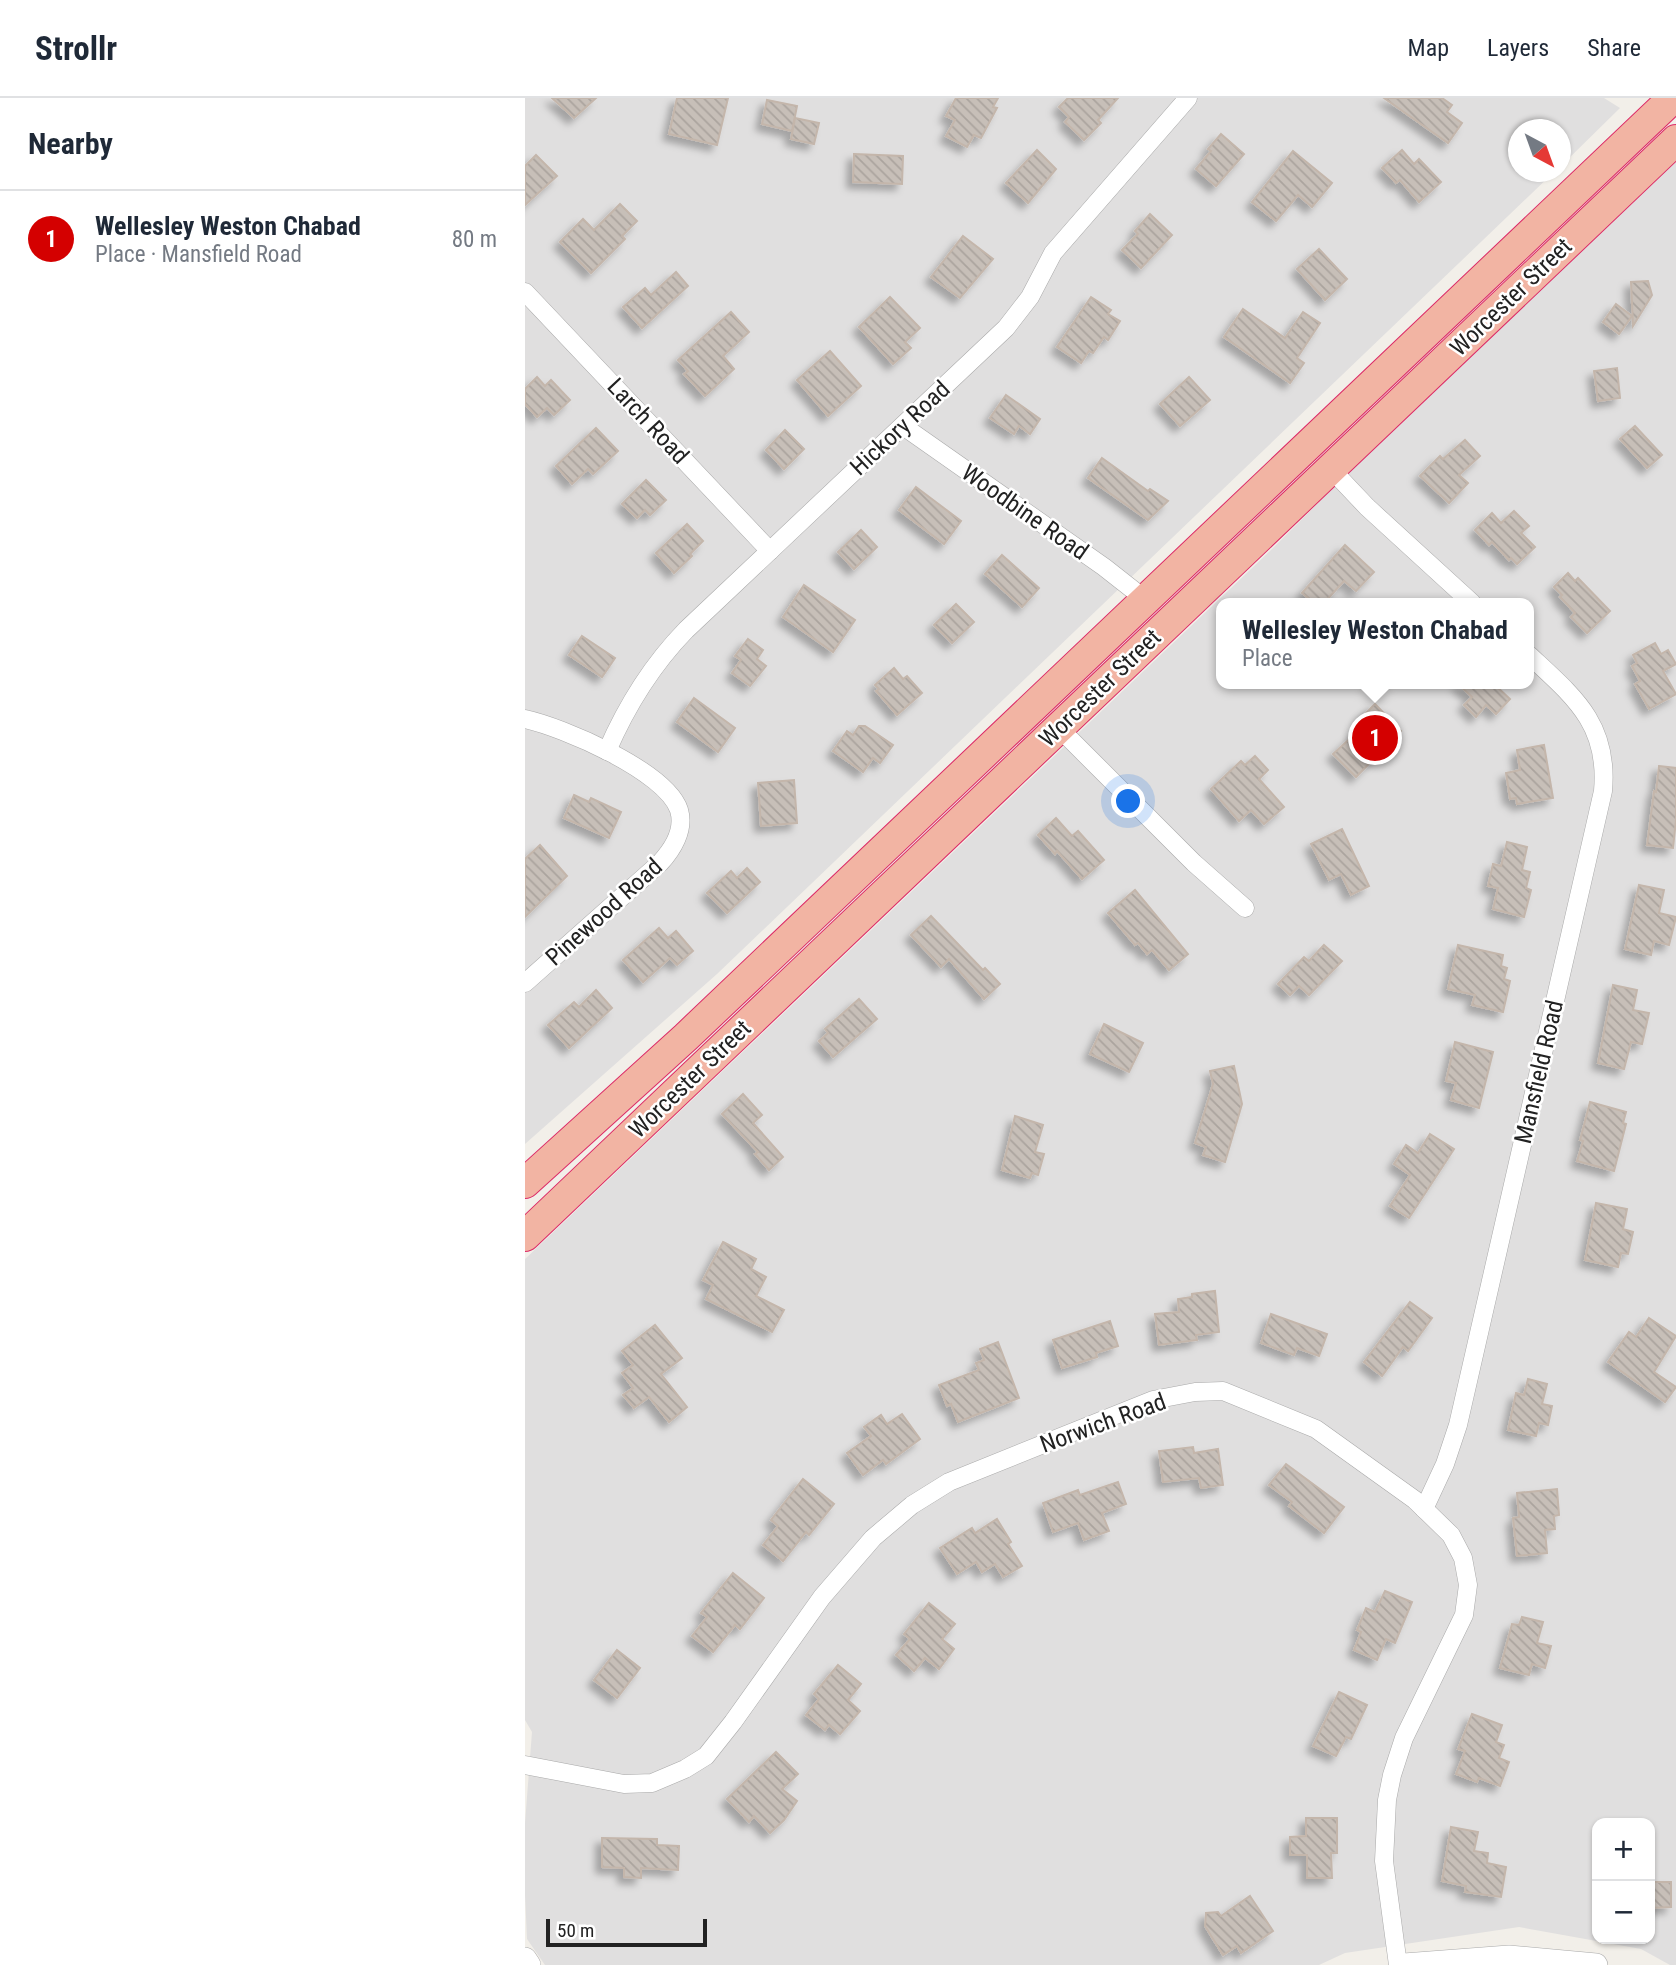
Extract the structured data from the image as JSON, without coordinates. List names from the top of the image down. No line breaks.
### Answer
{"streets":{"highway":["Worcester Street"],"street":["Larch Road","Hickory Road","Woodbine Road","Pinewood Road","Mansfield Road","Norwich Road"]},"crossings":[["Worcester Street","Woodbine Road"],["Larch Road","Hickory Road"],["Hickory Road","Woodbine Road"],["Hickory Road","Pinewood Road"],["Mansfield Road","Norwich Road"]],"scale_bar":"50 m","north":"bottom right","page":{"header":"Strollr","nav":["Map","Layers","Share"],"heading":"Nearby","list":[{"mark":"1","name":"Wellesley Weston Chabad","note":"Place · Mansfield Road","value":"80 m"}],"popup":["Wellesley Weston Chabad","Place"],"pins":"1","map_buttons":["+","−"],"scale":"50 m"}}
